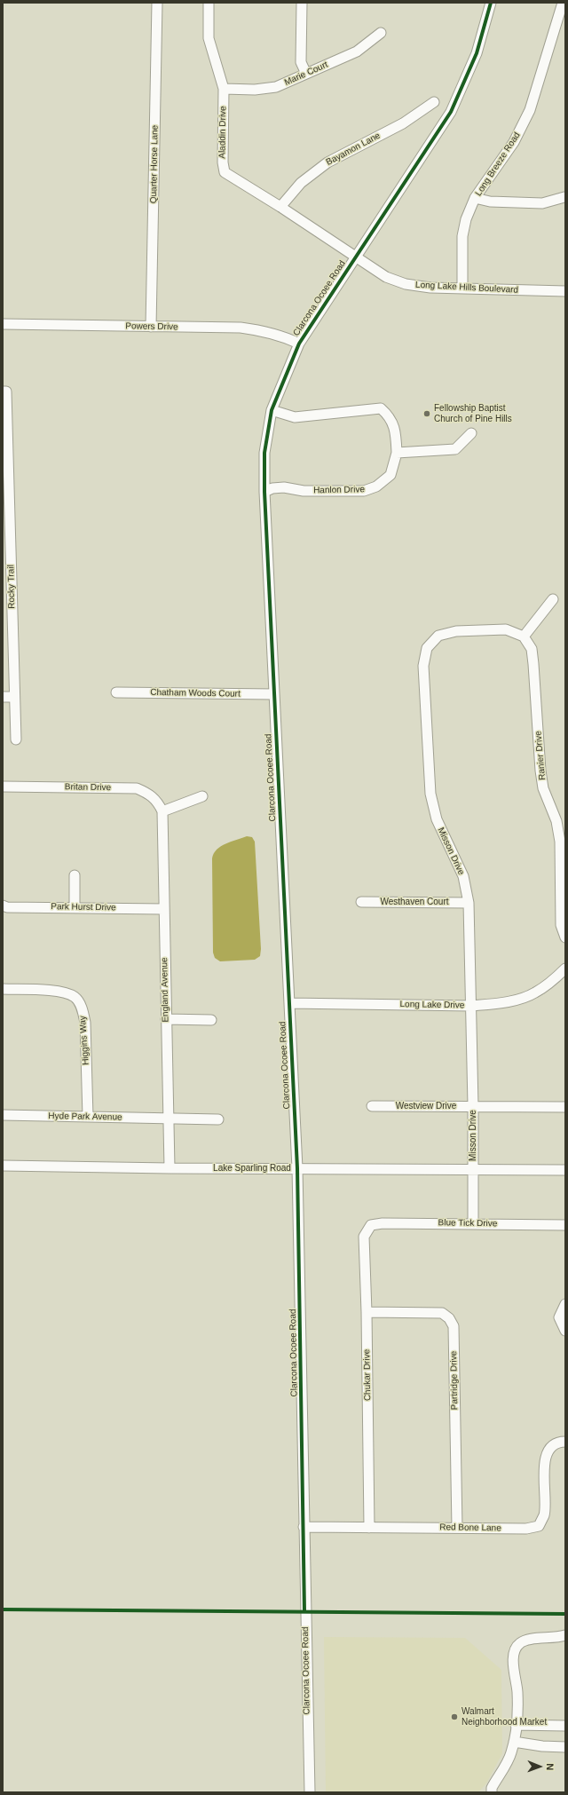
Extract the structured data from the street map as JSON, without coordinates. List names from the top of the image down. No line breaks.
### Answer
{"streets":{"street":["Marie Court","Aladdin Drive","Bayamon Lane","Quarter Horse Lane","Long Breeze Road","Long Lake Hills Boulevard","Clarcona Ocoee Road","Powers Drive","Hanlon Drive","Rocky Trail","Chatham Woods Court","Ranier Drive","Britan Drive","Misson Drive","Westhaven Court","Park Hurst Drive","England Avenue","Long Lake Drive","Higgins Way","Westview Drive","Hyde Park Avenue","Lake Sparling Road","Blue Tick Drive","Chukar Drive","Partridge Drive","Red Bone Lane"]},"crossings":[["Marie Court","Aladdin Drive"],["Aladdin Drive","Bayamon Lane"],["Aladdin Drive","Long Lake Hills Boulevard"],["Aladdin Drive","Clarcona Ocoee Road"],["Quarter Horse Lane","Powers Drive"],["Long Breeze Road","Long Lake Hills Boulevard"],["Long Lake Hills Boulevard","Clarcona Ocoee Road"],["Clarcona Ocoee Road","Powers Drive"],["Clarcona Ocoee Road","Hanlon Drive"],["Clarcona Ocoee Road","Chatham Woods Court"],["Clarcona Ocoee Road","Long Lake Drive"],["Clarcona Ocoee Road","Lake Sparling Road"],["Clarcona Ocoee Road","Red Bone Lane"],["Ranier Drive","Misson Drive"],["Britan Drive","England Avenue"],["Misson Drive","Westhaven Court"],["Misson Drive","Long Lake Drive"],["Misson Drive","Westview Drive"],["Misson Drive","Lake Sparling Road"],["Misson Drive","Blue Tick Drive"],["Park Hurst Drive","England Avenue"],["England Avenue","Hyde Park Avenue"],["England Avenue","Lake Sparling Road"],["Higgins Way","Hyde Park Avenue"],["Blue Tick Drive","Chukar Drive"],["Chukar Drive","Partridge Drive"],["Chukar Drive","Red Bone Lane"],["Partridge Drive","Red Bone Lane"]],"places":["Fellowship Baptist Church of Pine Hills","Walmart Neighborhood Market"],"north":"right"}
